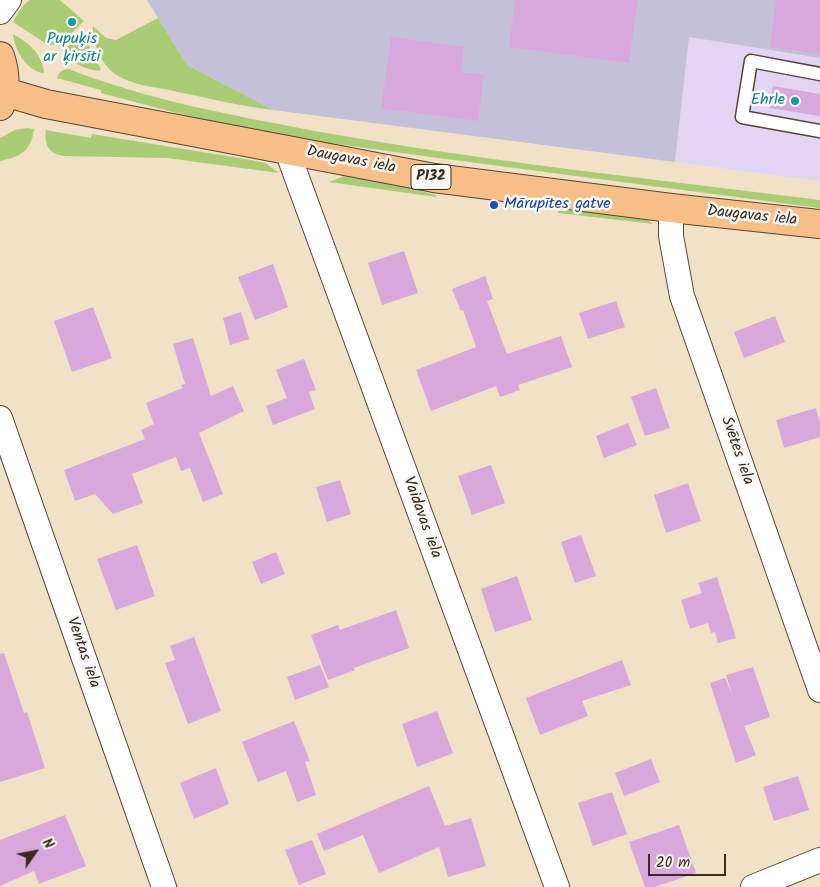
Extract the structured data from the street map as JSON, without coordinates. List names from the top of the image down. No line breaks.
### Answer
{"streets":{"main road":["Daugavas iela","P132"],"street":["Svētes iela","Vaidavas iela","Ventas iela"]},"crossings":[["Daugavas iela","Svētes iela"],["Daugavas iela","Vaidavas iela"]],"places":["Pupuķis ar ķirsīti","Ehrle","Mārupītes gatve"],"scale_bar":"20 m","north":"top right"}
